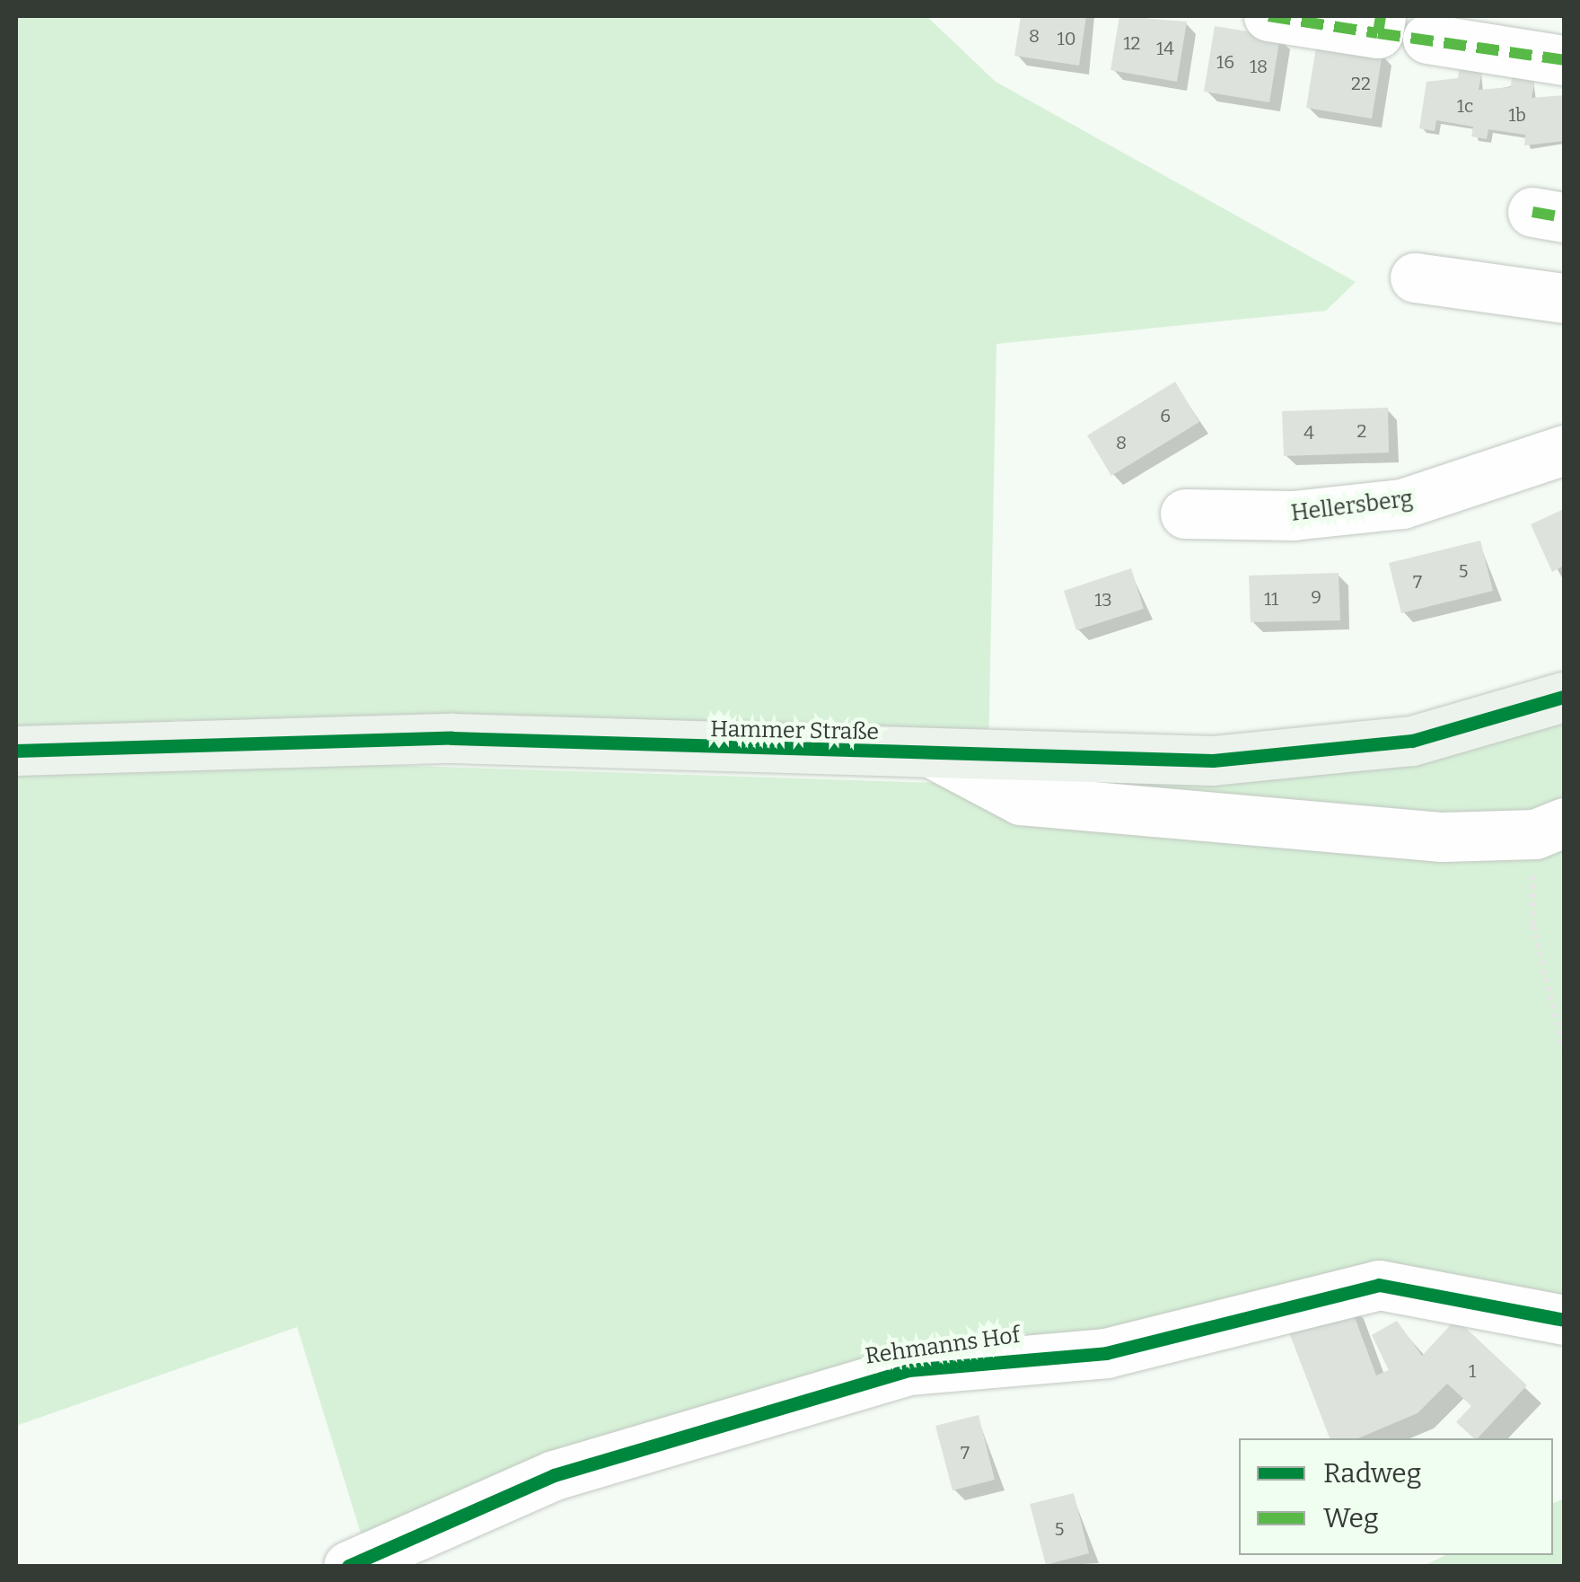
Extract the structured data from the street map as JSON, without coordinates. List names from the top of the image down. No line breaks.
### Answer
{"streets":{"main road":["Hammer Straße"],"street":["Hellersberg","Rehmanns Hof"]},"house_numbers":["8","10","12","14","16","18","22","1c","1b","6","2","4","8","5","7","9","11","13","1","7","5"],"legend":["Radweg","Weg"]}
